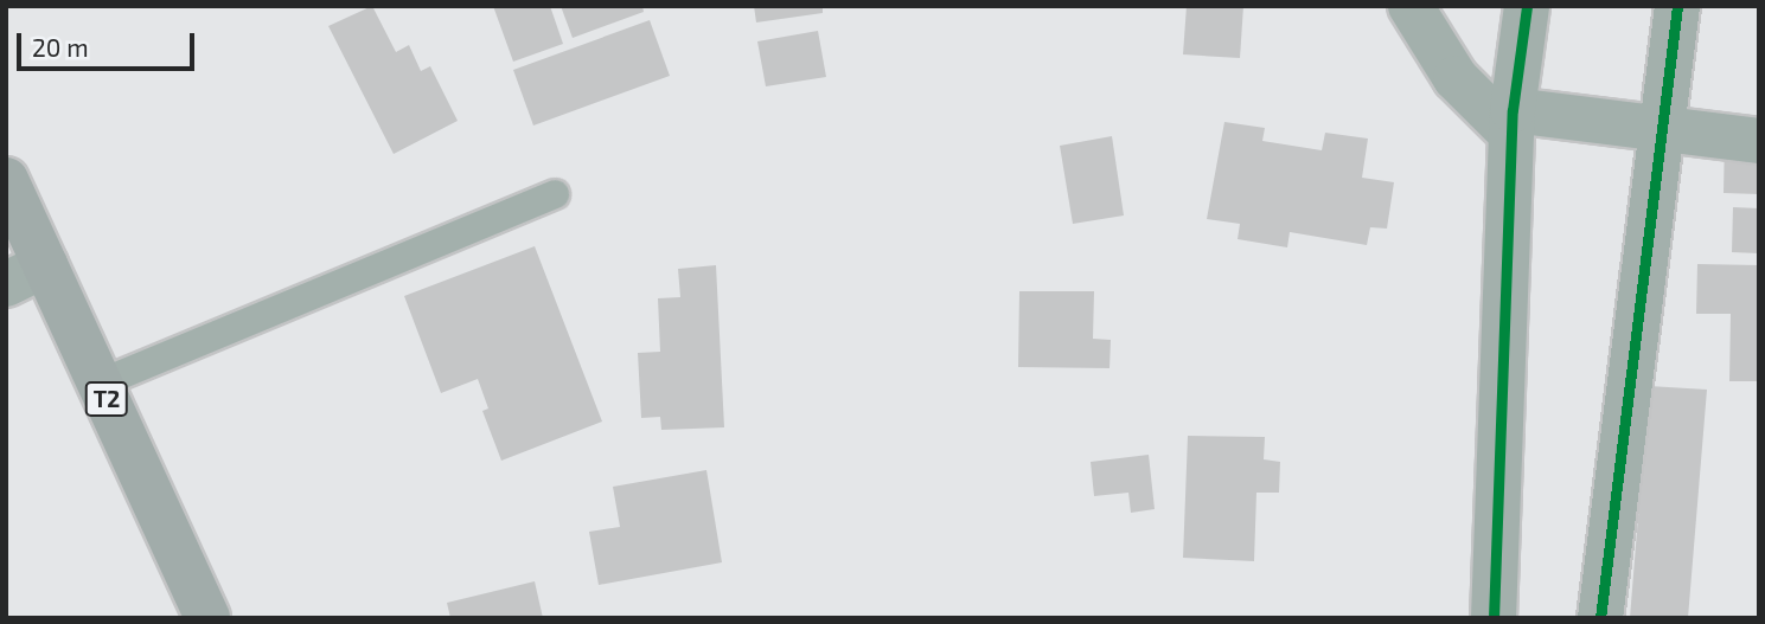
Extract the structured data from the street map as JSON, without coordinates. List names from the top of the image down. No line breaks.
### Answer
{"streets":{"highway":["T2"]},"scale_bar":"20 m"}
